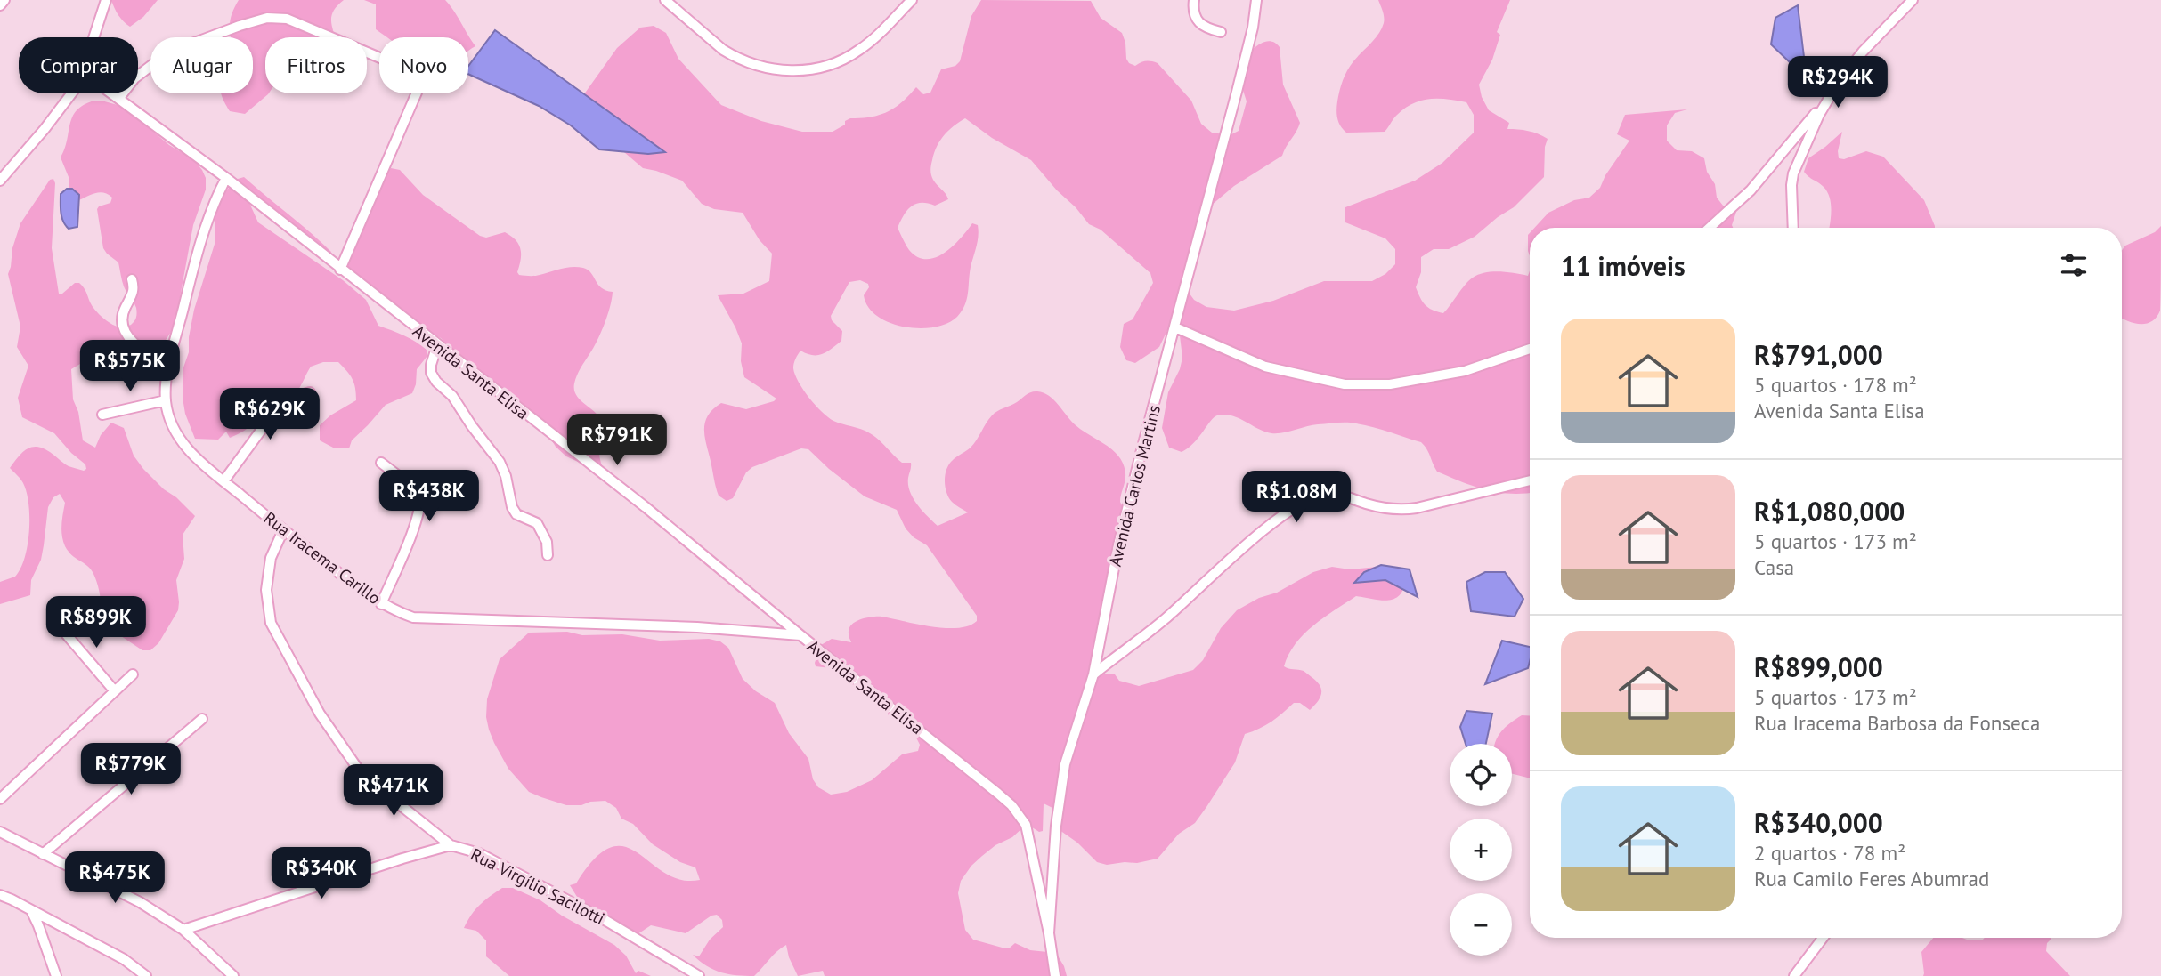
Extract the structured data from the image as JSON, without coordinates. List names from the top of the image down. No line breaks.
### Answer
{"streets":{"street":["Avenida Santa Elisa","Avenida Carlos Martins","Rua Iracema Carillo","Rua Virgílio Sacilotti"]},"crossings":[["Avenida Santa Elisa","Avenida Carlos Martins"],["Avenida Santa Elisa","Rua Iracema Carillo"],["Rua Iracema Carillo","Rua Virgílio Sacilotti"]],"page":{"chip":["Comprar","Alugar","Filtros","Novo"],"price":["R$294K","R$575K","R$629K","R$791K","R$438K","R$1.08M","R$899K","R$779K","R$471K","R$340K","R$475K"],"heading":"11 imóveis","list":[{"name":"R$791,000","note":"5 quartos · 178 m² · Avenida Santa Elisa"},{"name":"R$1,080,000","note":"5 quartos · 173 m² · Casa"},{"name":"R$899,000","note":"5 quartos · 173 m² · Rua Iracema Barbosa da Fonseca"},{"name":"R$340,000","note":"2 quartos · 78 m² · Rua Camilo Feres Abumrad"}],"map_buttons":["+","−"]}}
